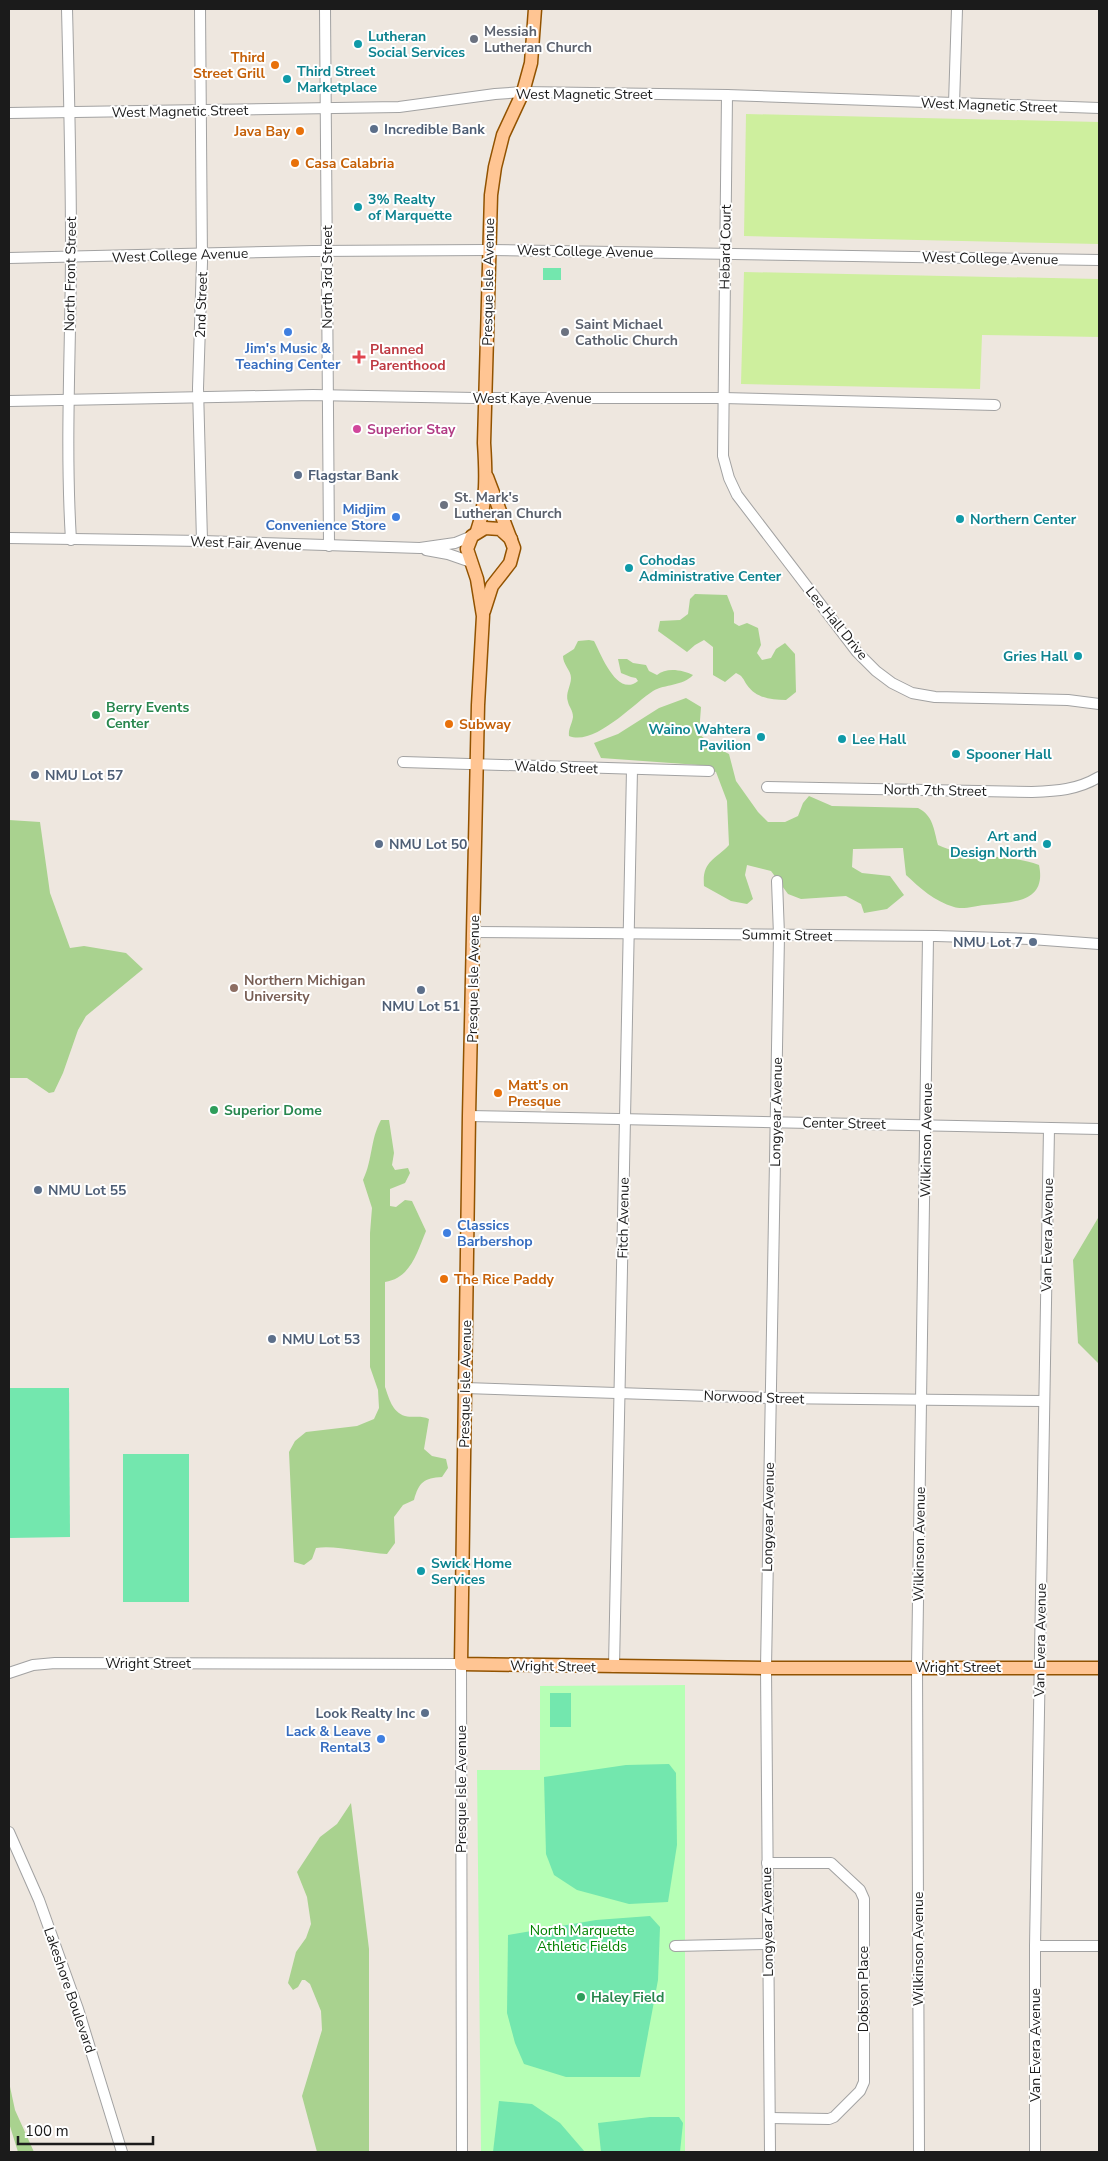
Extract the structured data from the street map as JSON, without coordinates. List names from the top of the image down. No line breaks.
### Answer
{"streets":{"main road":["Presque Isle Avenue","West Fair Avenue","Wright Street"],"street":["West Magnetic Street","Hebard Court","West College Avenue","North Front Street","North 3rd Street","2nd Street","West Kaye Avenue","Lee Hall Drive","Waldo Street","North 7th Street","Summit Street","Longyear Avenue","Center Street","Wilkinson Avenue","Fitch Avenue","Van Evera Avenue","Norwood Street","Dobson Place","Lakeshore Boulevard"]},"crossings":[["West Magnetic Street","Hebard Court"],["West Magnetic Street","North Front Street"],["West Magnetic Street","North 3rd Street"],["West Magnetic Street","Presque Isle Avenue"],["West Magnetic Street","2nd Street"],["Hebard Court","West College Avenue"],["Hebard Court","West Kaye Avenue"],["Hebard Court","Lee Hall Drive"],["West College Avenue","North Front Street"],["West College Avenue","North 3rd Street"],["West College Avenue","Presque Isle Avenue"],["West College Avenue","2nd Street"],["North Front Street","West Kaye Avenue"],["North Front Street","West Fair Avenue"],["North 3rd Street","West Kaye Avenue"],["North 3rd Street","West Fair Avenue"],["Presque Isle Avenue","West Kaye Avenue"],["Presque Isle Avenue","West Fair Avenue"],["Presque Isle Avenue","Waldo Street"],["Presque Isle Avenue","Summit Street"],["Presque Isle Avenue","Center Street"],["Presque Isle Avenue","Norwood Street"],["Presque Isle Avenue","Wright Street"],["2nd Street","West Kaye Avenue"],["2nd Street","West Fair Avenue"],["West Kaye Avenue","Lee Hall Drive"],["Waldo Street","Fitch Avenue"],["Summit Street","Longyear Avenue"],["Summit Street","Wilkinson Avenue"],["Summit Street","Fitch Avenue"],["Longyear Avenue","Center Street"],["Longyear Avenue","Norwood Street"],["Longyear Avenue","Wright Street"],["Longyear Avenue","Dobson Place"],["Center Street","Wilkinson Avenue"],["Center Street","Fitch Avenue"],["Center Street","Van Evera Avenue"],["Wilkinson Avenue","Norwood Street"],["Wilkinson Avenue","Wright Street"],["Fitch Avenue","Norwood Street"],["Fitch Avenue","Wright Street"],["Van Evera Avenue","Norwood Street"],["Van Evera Avenue","Wright Street"]],"parks":["North Marquette Athletic Fields"],"places":{"other":["Messiah Lutheran Church","Lutheran Social Services","Third Street Grill","Third Street Marketplace","Incredible Bank","Java Bay","Casa Calabria","3% Realty of Marquette","Jim's Music & Teaching Center","Saint Michael Catholic Church","Superior Stay","Flagstar Bank","St. Mark's Lutheran Church","Midjim Convenience Store","Northern Center","Cohodas Administrative Center","Gries Hall","Berry Events Center","Subway","Waino Wahtera Pavilion","Lee Hall","Spooner Hall","NMU Lot 57","NMU Lot 50","Art and Design North","NMU Lot 7","Northern Michigan University","NMU Lot 51","Matt's on Presque","Superior Dome","NMU Lot 55","Classics Barbershop","The Rice Paddy","NMU Lot 53","Swick Home Services","Look Realty Inc","Lack & Leave Rental3","Haley Field"],"health":["Planned Parenthood"]},"scale_bar":"100 m"}
